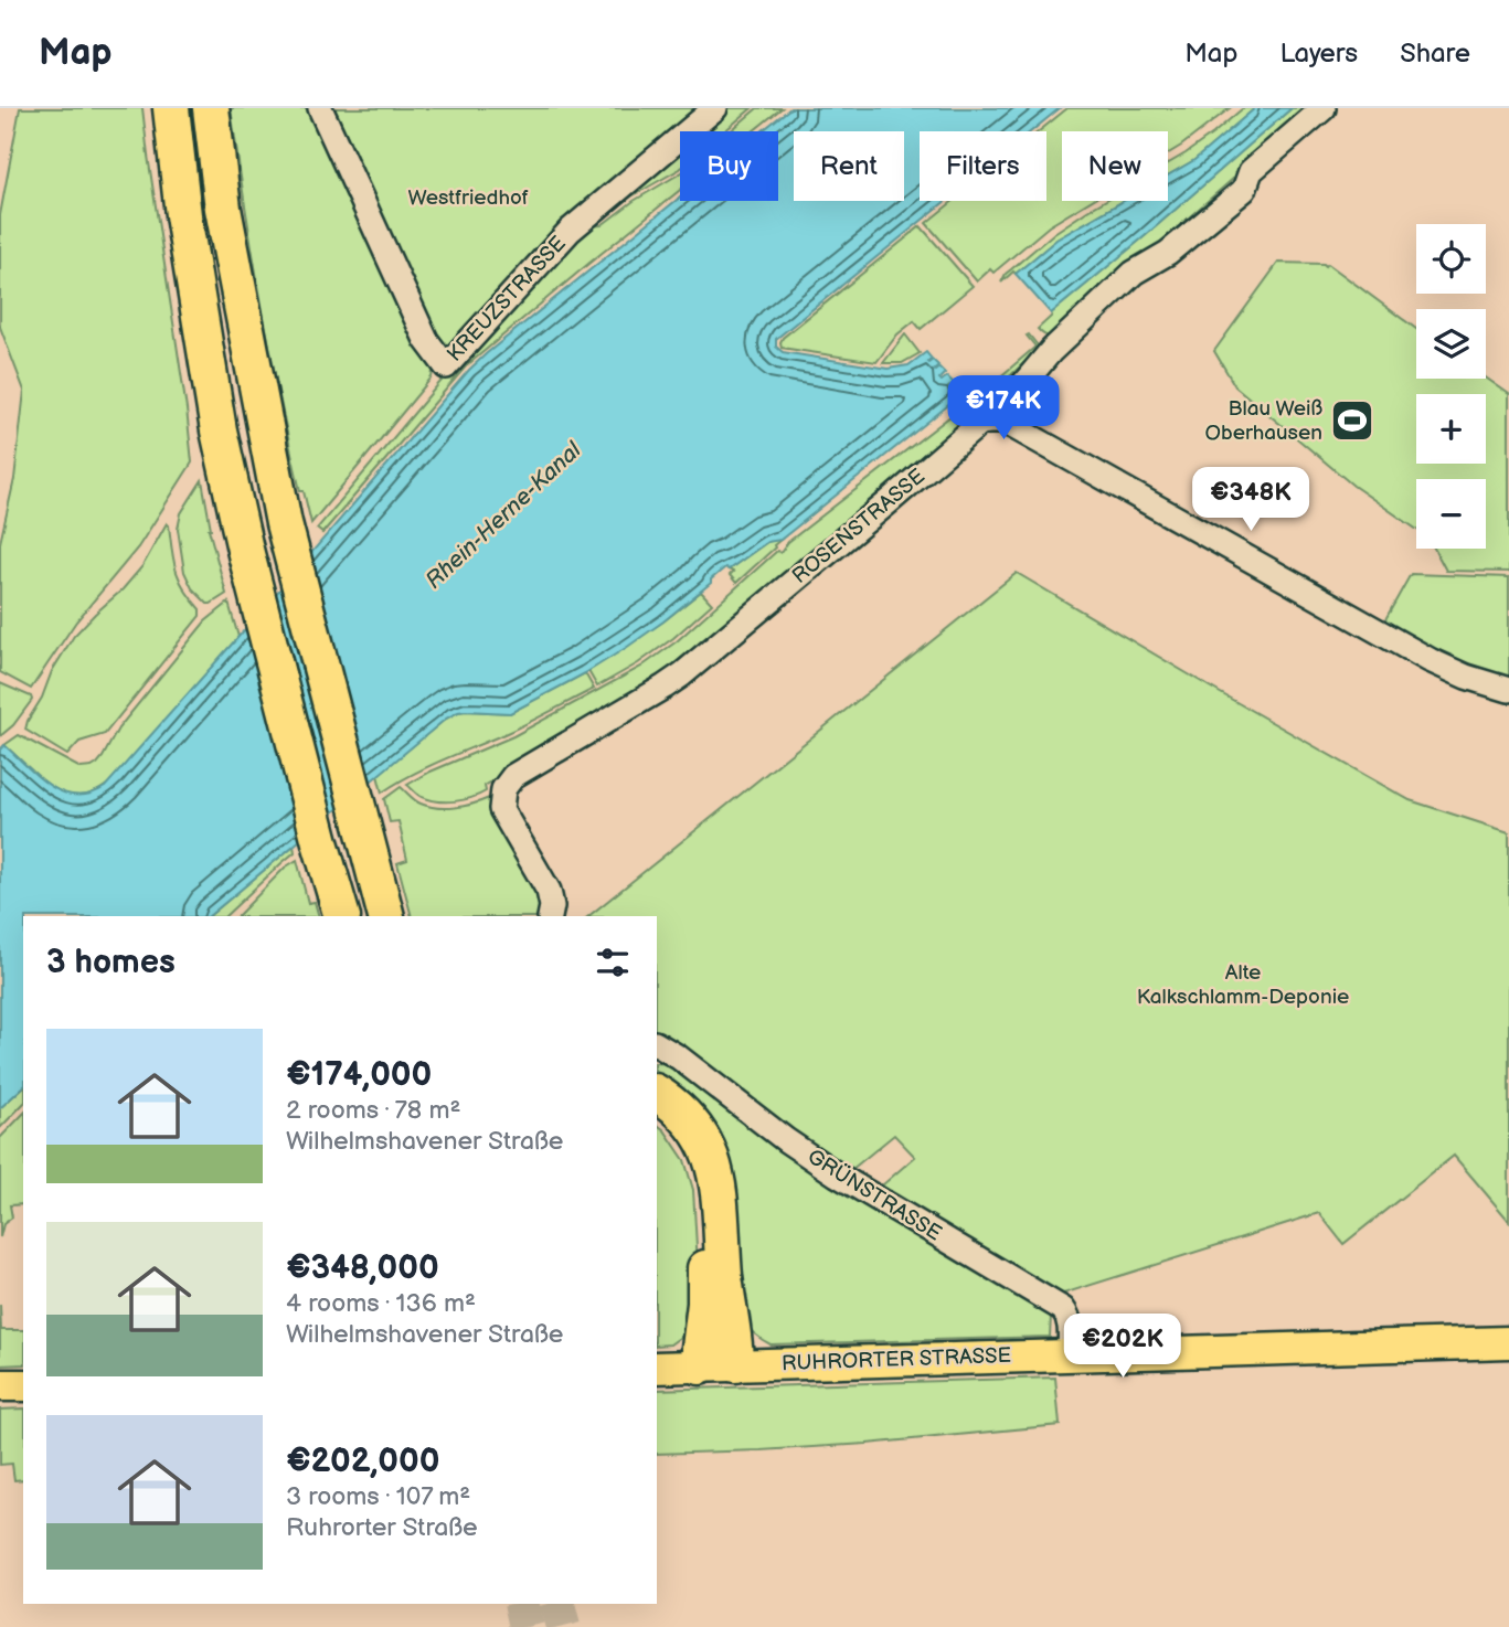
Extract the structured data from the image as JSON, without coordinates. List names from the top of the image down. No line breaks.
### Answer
{"streets":{"main road":["RUHRORTER STRASSE"],"street":["KREUZSTRASSE","ROSENSTRASSE","GRÜNSTRASSE"]},"crossings":[["GRÜNSTRASSE","RUHRORTER STRASSE"]],"water":["Rhein-Herne-Kanal"],"parks":["Westfriedhof","Alte Kalkschlamm-Deponie"],"places":{"sports":["Blau Weiß Oberhausen"]},"page":{"header":"Map","nav":["Map","Layers","Share"],"chip":["Buy","Rent","Filters","New"],"map_buttons":["+","−"],"price":["€174K","€348K","€202K"],"heading":"3 homes","list":[{"name":"€174,000","note":"2 rooms · 78 m² · Wilhelmshavener Straße"},{"name":"€348,000","note":"4 rooms · 136 m² · Wilhelmshavener Straße"},{"name":"€202,000","note":"3 rooms · 107 m² · Ruhrorter Straße"}]}}
